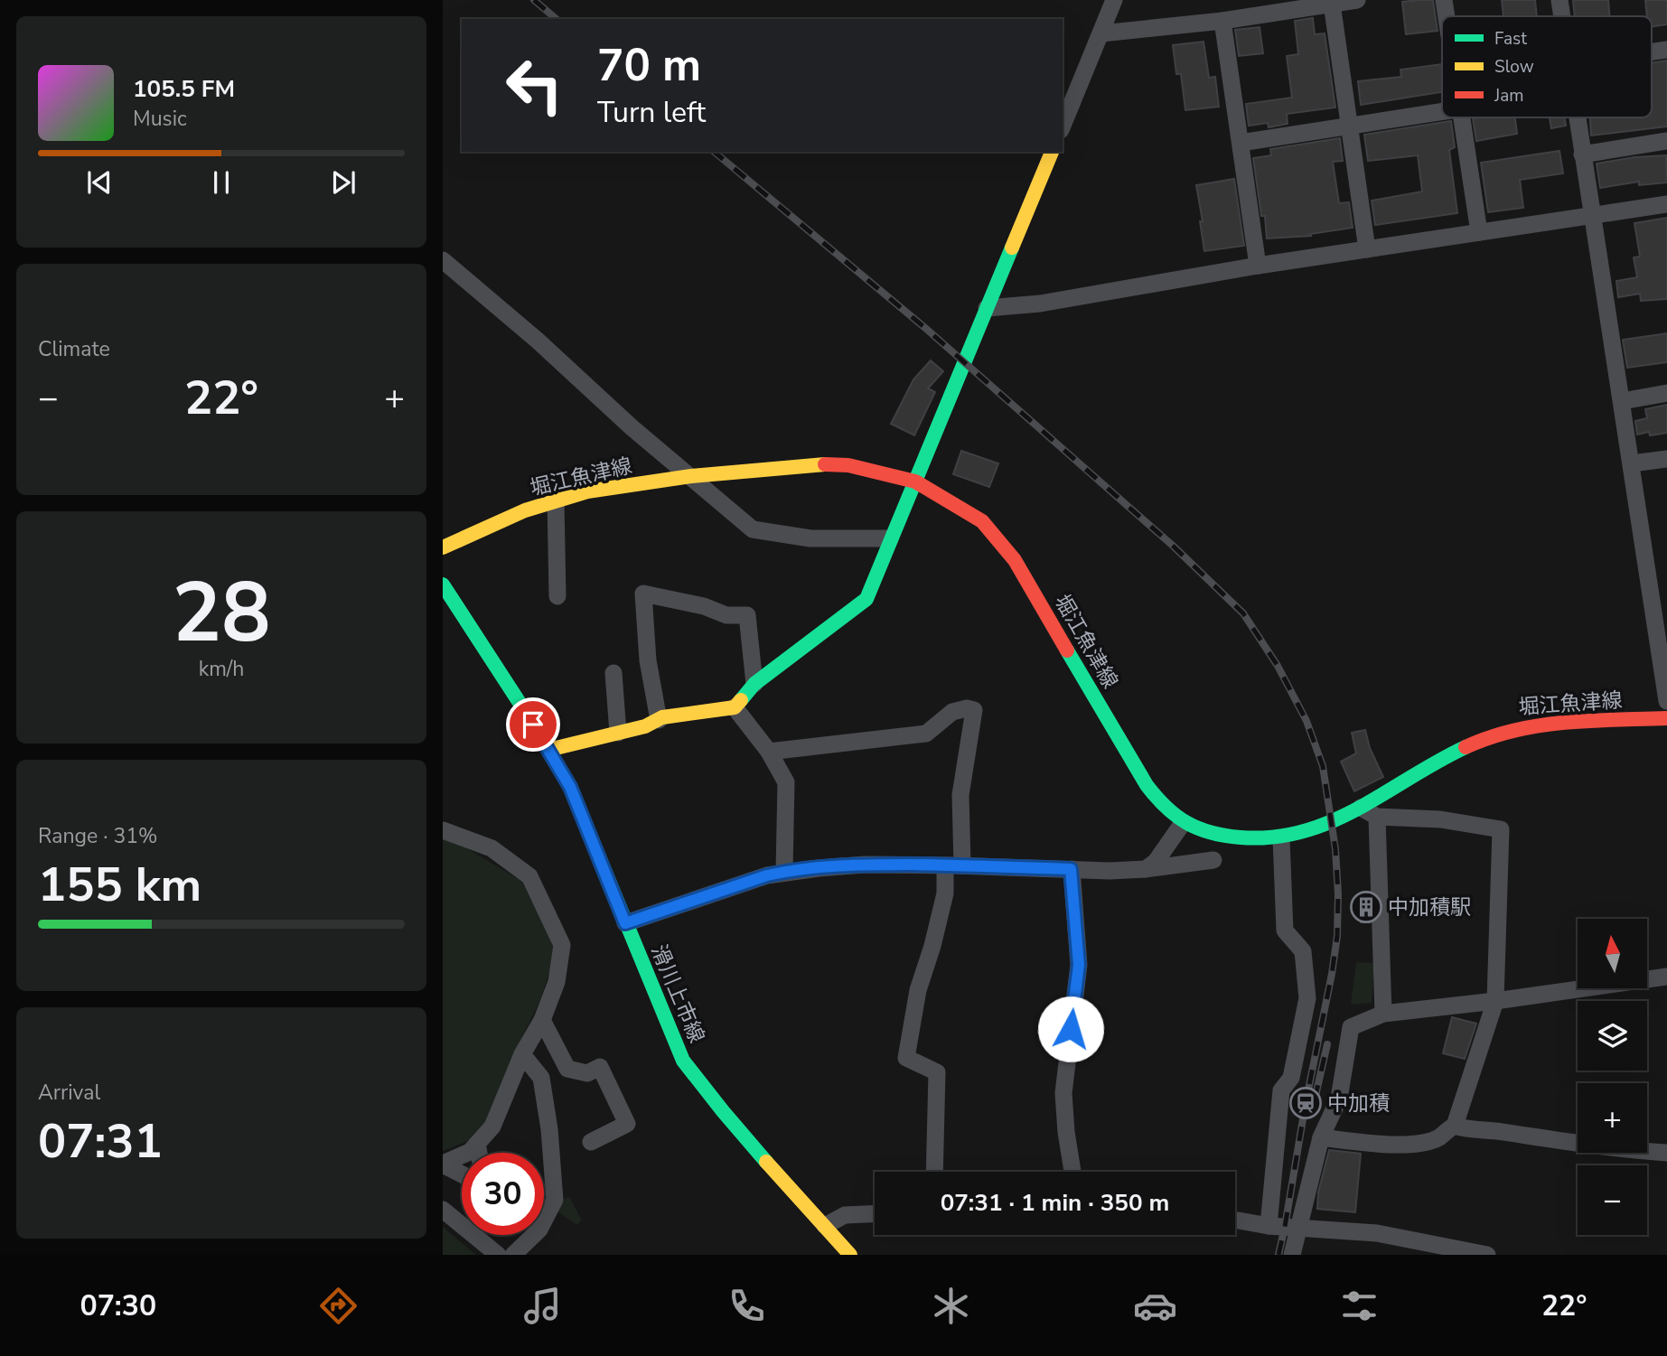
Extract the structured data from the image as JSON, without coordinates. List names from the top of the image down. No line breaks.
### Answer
{"streets":{"main road":["堀江魚津線","滑川上市線"]},"places":{"building":["中加積駅"],"station":["中加積"]},"legend":["Fast","Slow","Jam"],"north":"top","page":{"turn":["70 m","Turn left"],"song":["105.5 FM","Music"],"tile":["Climate",["28","km/h"],["Range · 31%","155 km"],["Arrival","07:31"]],"heat":["−","22°","+"],"map_buttons":["+","−"],"limit":"30","trip":"07:31 · 1 min · 350 m","tabs":["07:30","22°"]}}
